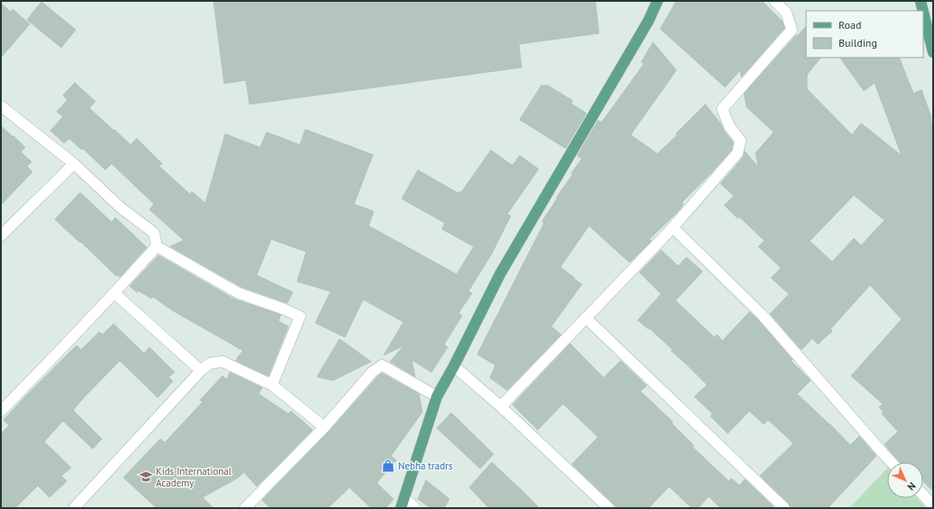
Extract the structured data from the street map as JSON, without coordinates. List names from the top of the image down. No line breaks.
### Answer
{"places":{"shop":["Nebha tradrs"],"school or university":["Kids International Academy"]},"legend":["Road","Building"],"north":"bottom right"}
